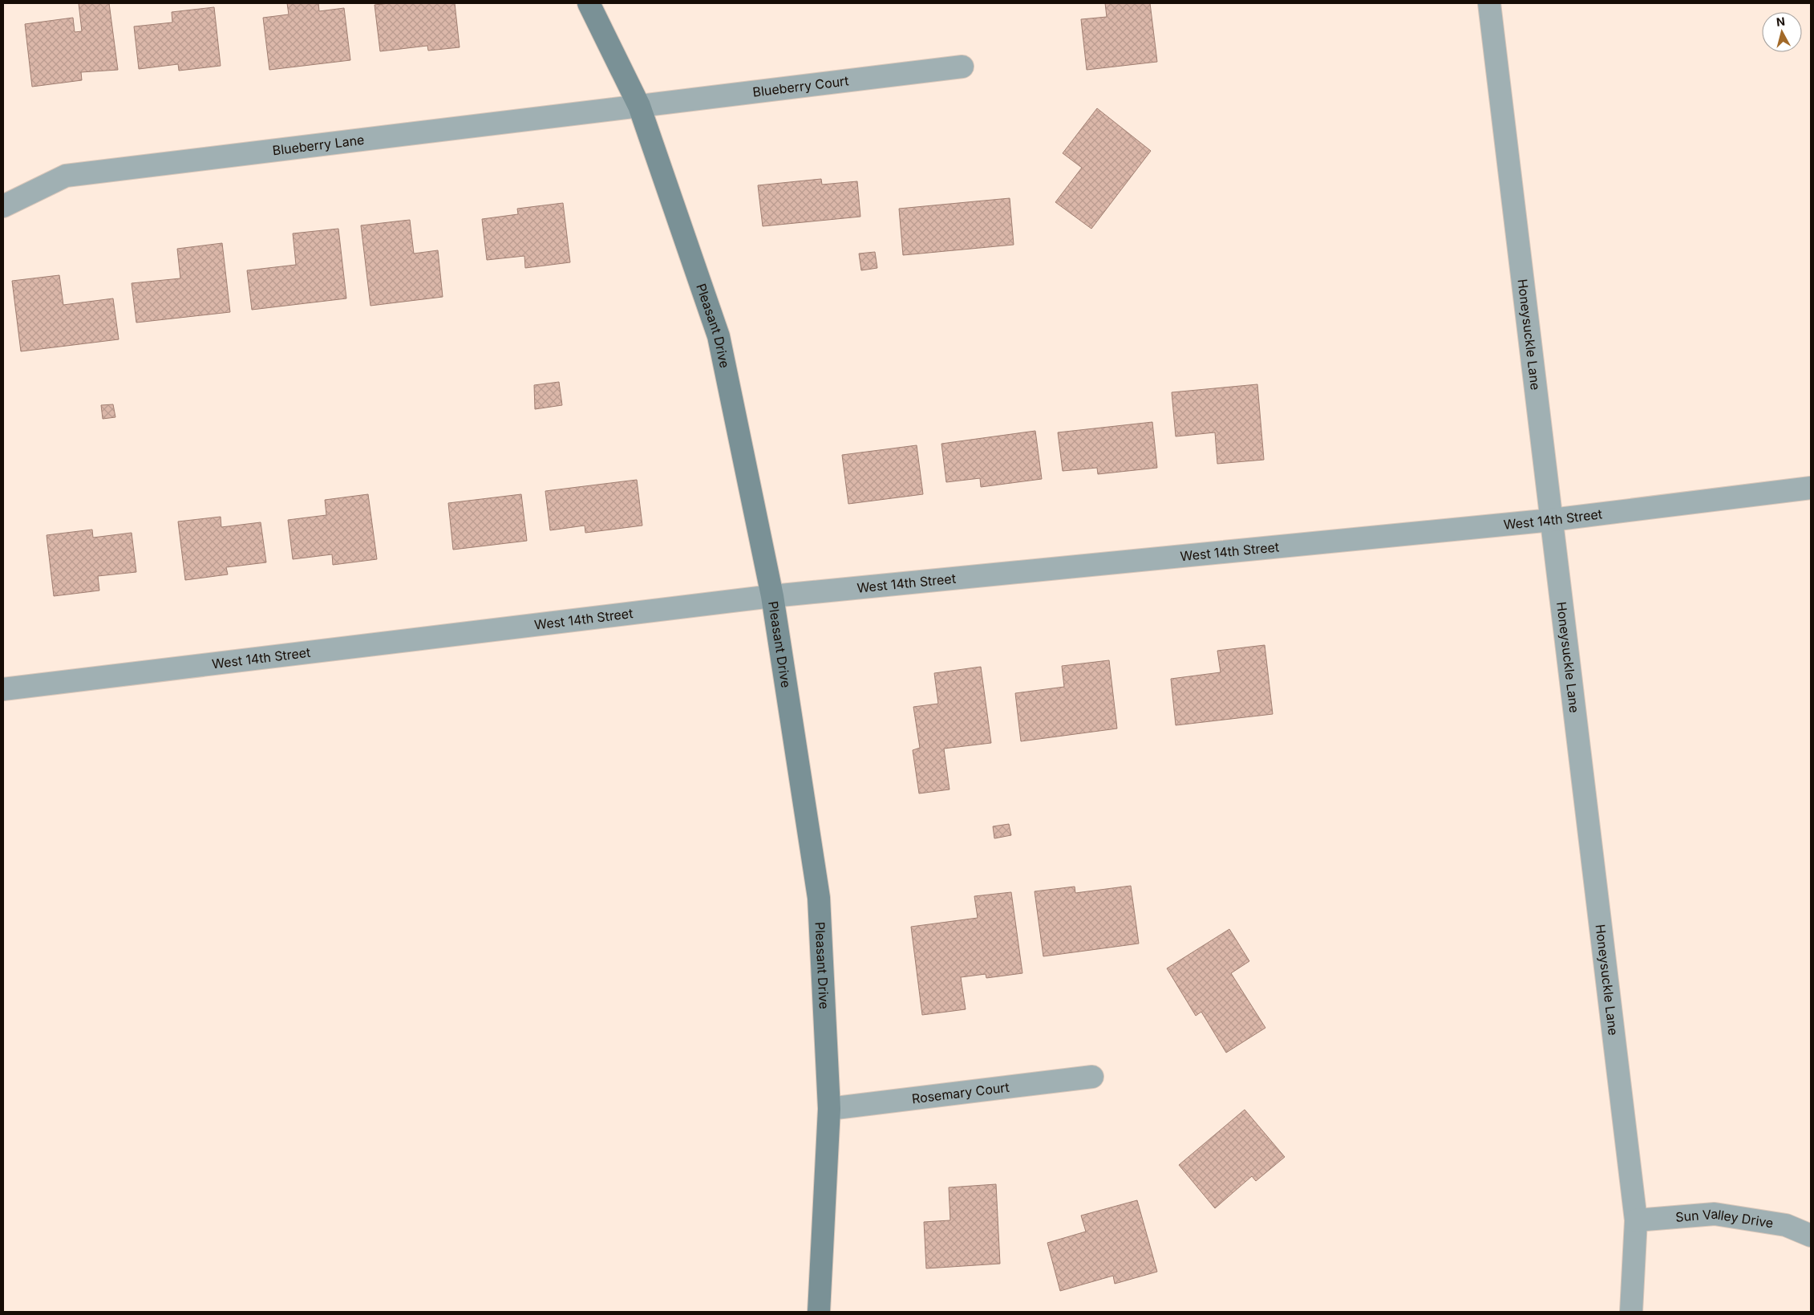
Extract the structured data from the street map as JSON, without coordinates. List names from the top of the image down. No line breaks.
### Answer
{"streets":{"street":["Blueberry Court","Blueberry Lane","Pleasant Drive","Honeysuckle Lane","West 14th Street","Rosemary Court","Sun Valley Drive"]},"crossings":[["Blueberry Court","Blueberry Lane"],["Blueberry Court","Pleasant Drive"],["Blueberry Lane","Pleasant Drive"],["Pleasant Drive","West 14th Street"],["Pleasant Drive","Rosemary Court"],["Honeysuckle Lane","West 14th Street"],["Honeysuckle Lane","Sun Valley Drive"]],"north":"top"}
